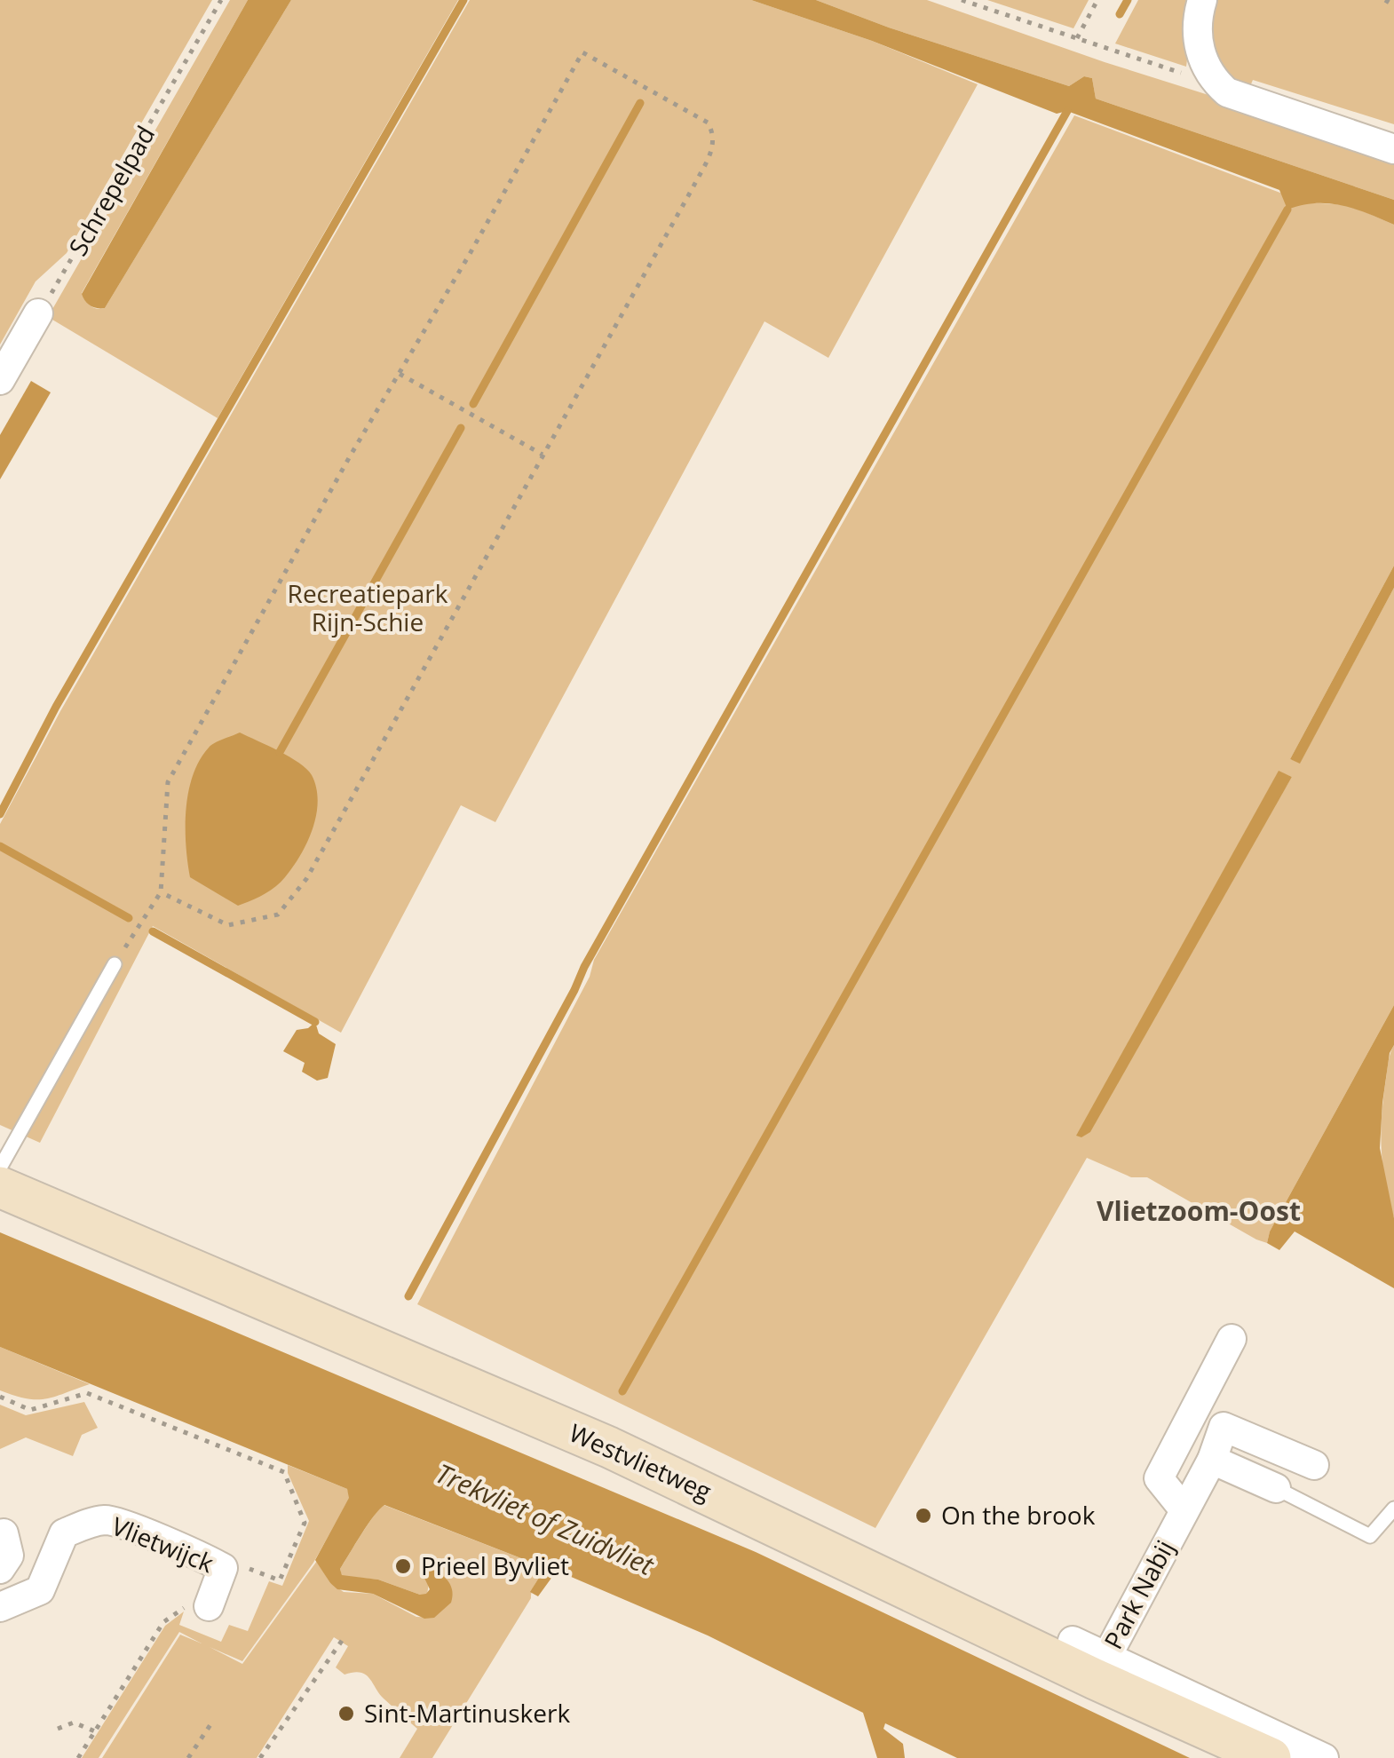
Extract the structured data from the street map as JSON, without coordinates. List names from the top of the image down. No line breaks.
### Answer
{"streets":{"street":["Westvlietweg","Vlietwijck","Park Nabij"],"path":["Schrepelpad"]},"crossings":[["Westvlietweg","Park Nabij"]],"districts":["Vlietzoom-Oost"],"water":["Trekvliet of Zuidvliet"],"parks":["Recreatiepark Rijn-Schie"],"places":["On the brook","Prieel Byvliet","Sint-Martinuskerk"]}
